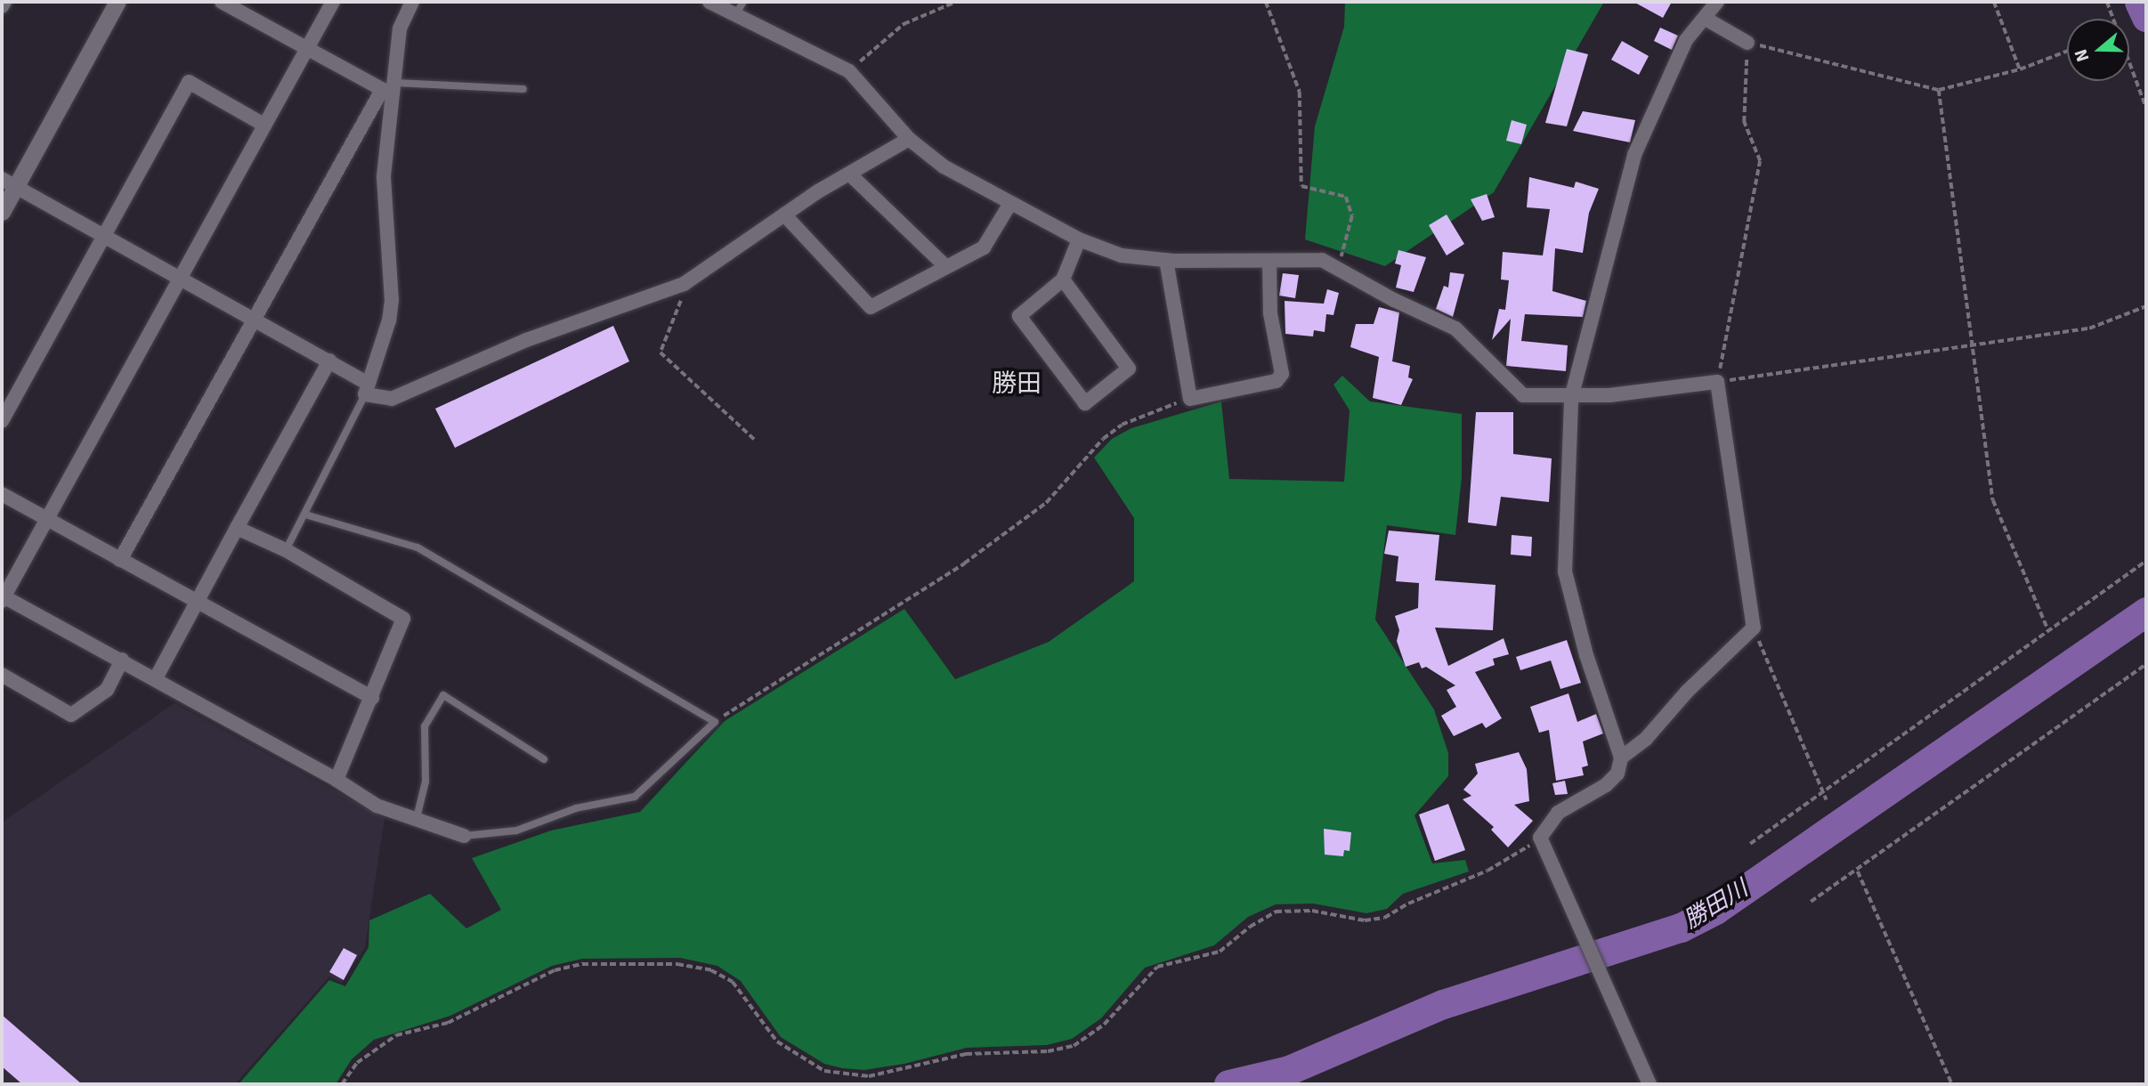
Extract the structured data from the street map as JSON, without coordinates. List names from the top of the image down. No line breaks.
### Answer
{"districts":["勝田"],"water":["勝田川"],"north":"left"}
